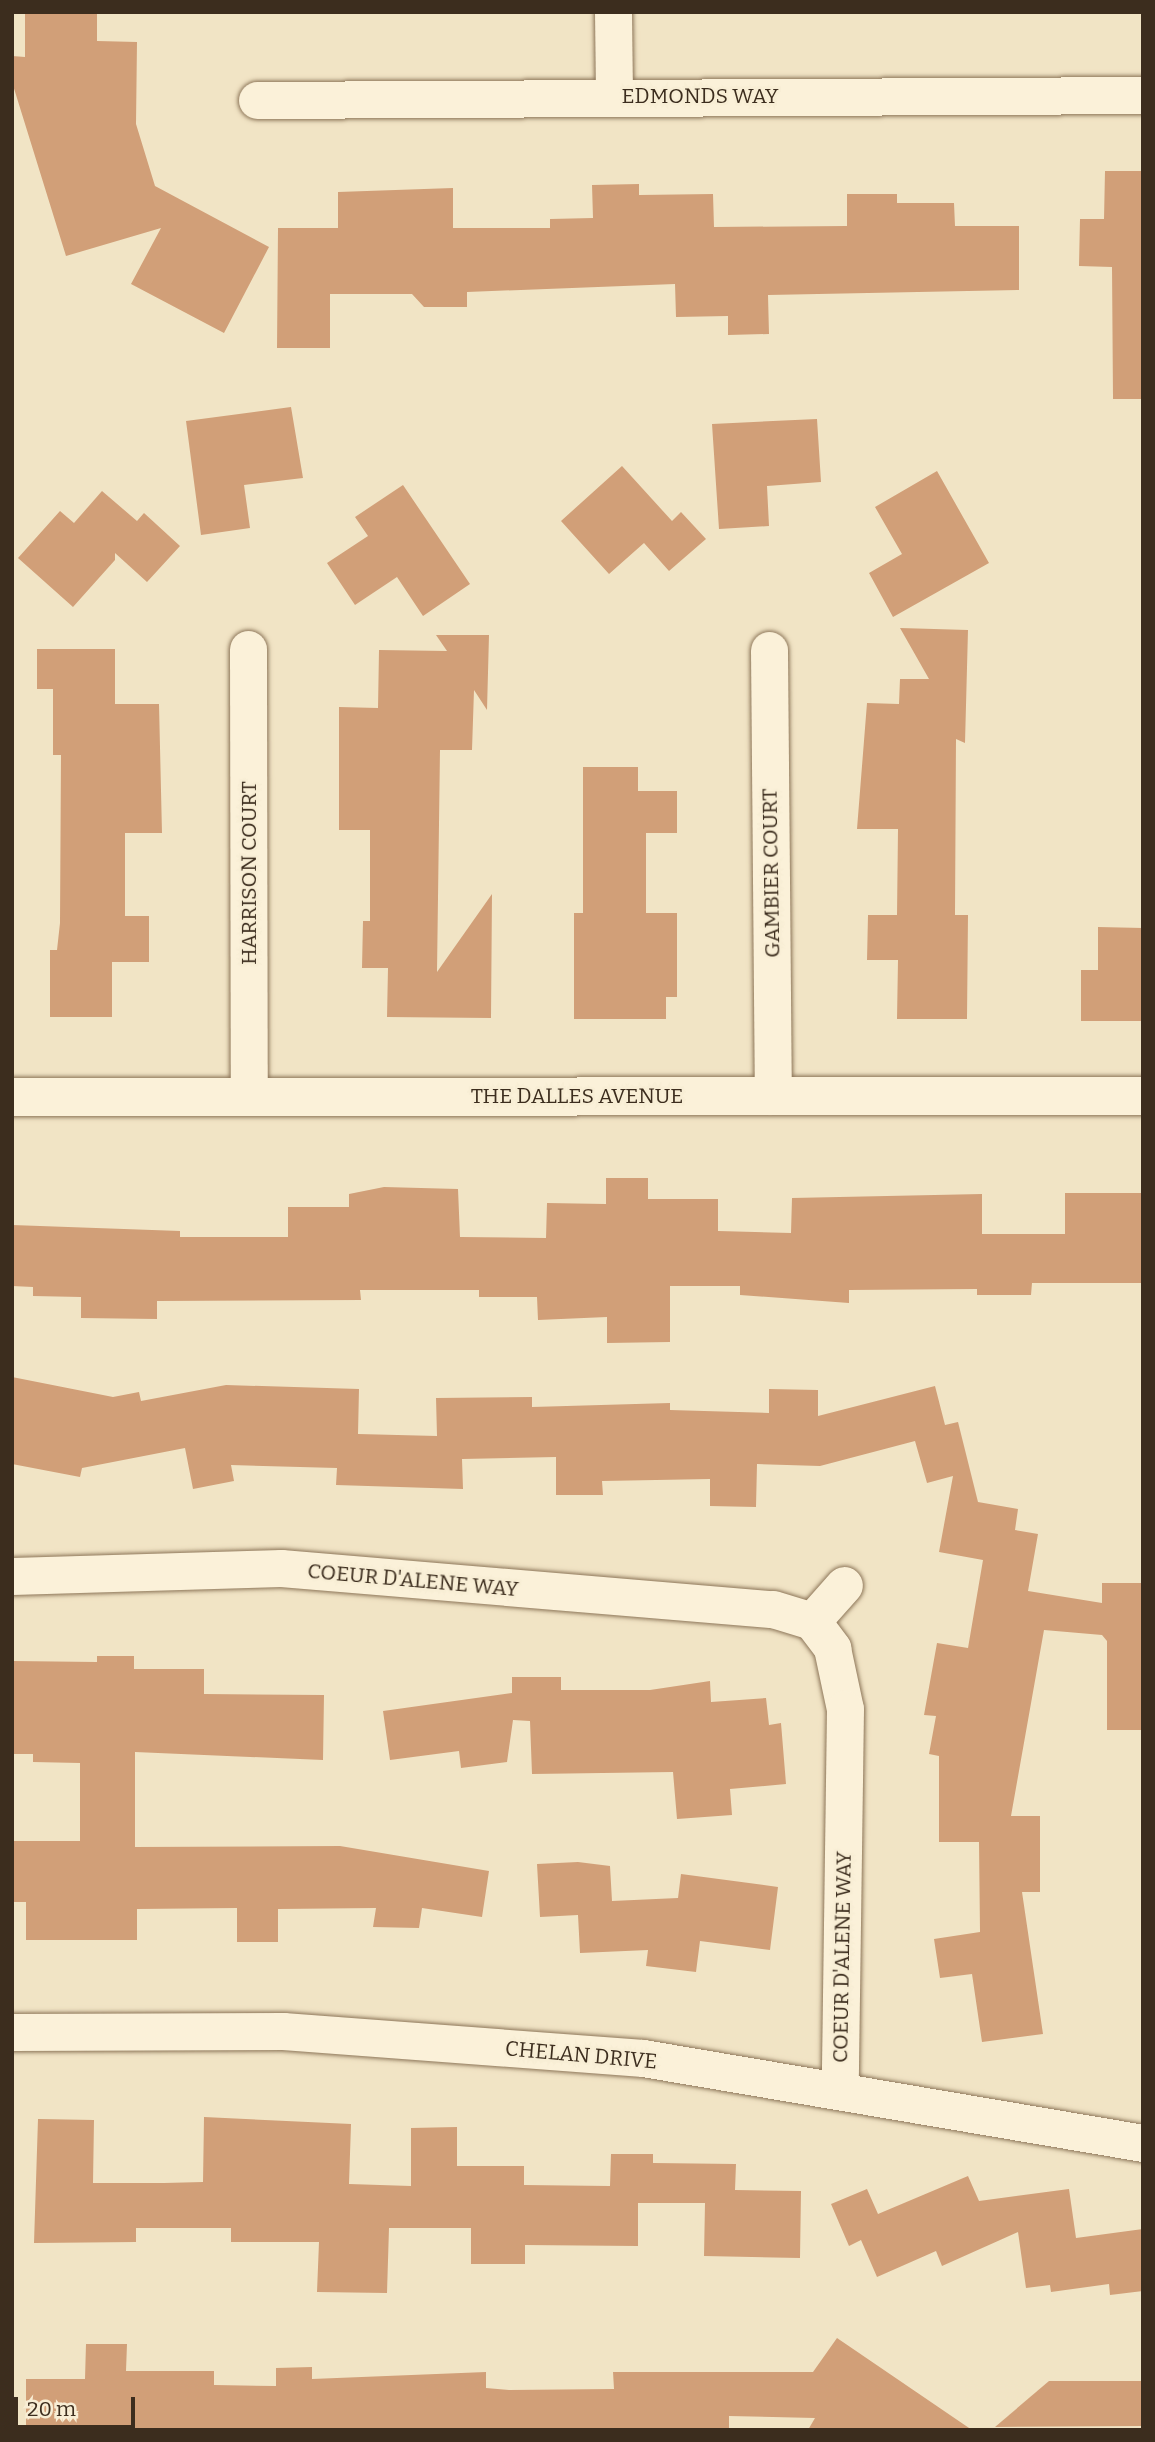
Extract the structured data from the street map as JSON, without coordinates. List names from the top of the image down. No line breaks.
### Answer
{"streets":{"street":["EDMONDS WAY","HARRISON COURT","GAMBIER COURT","THE DALLES AVENUE","COEUR D'ALENE WAY","CHELAN DRIVE"]},"crossings":[["HARRISON COURT","THE DALLES AVENUE"],["GAMBIER COURT","THE DALLES AVENUE"],["COEUR D'ALENE WAY","CHELAN DRIVE"]],"scale_bar":"20 m"}
